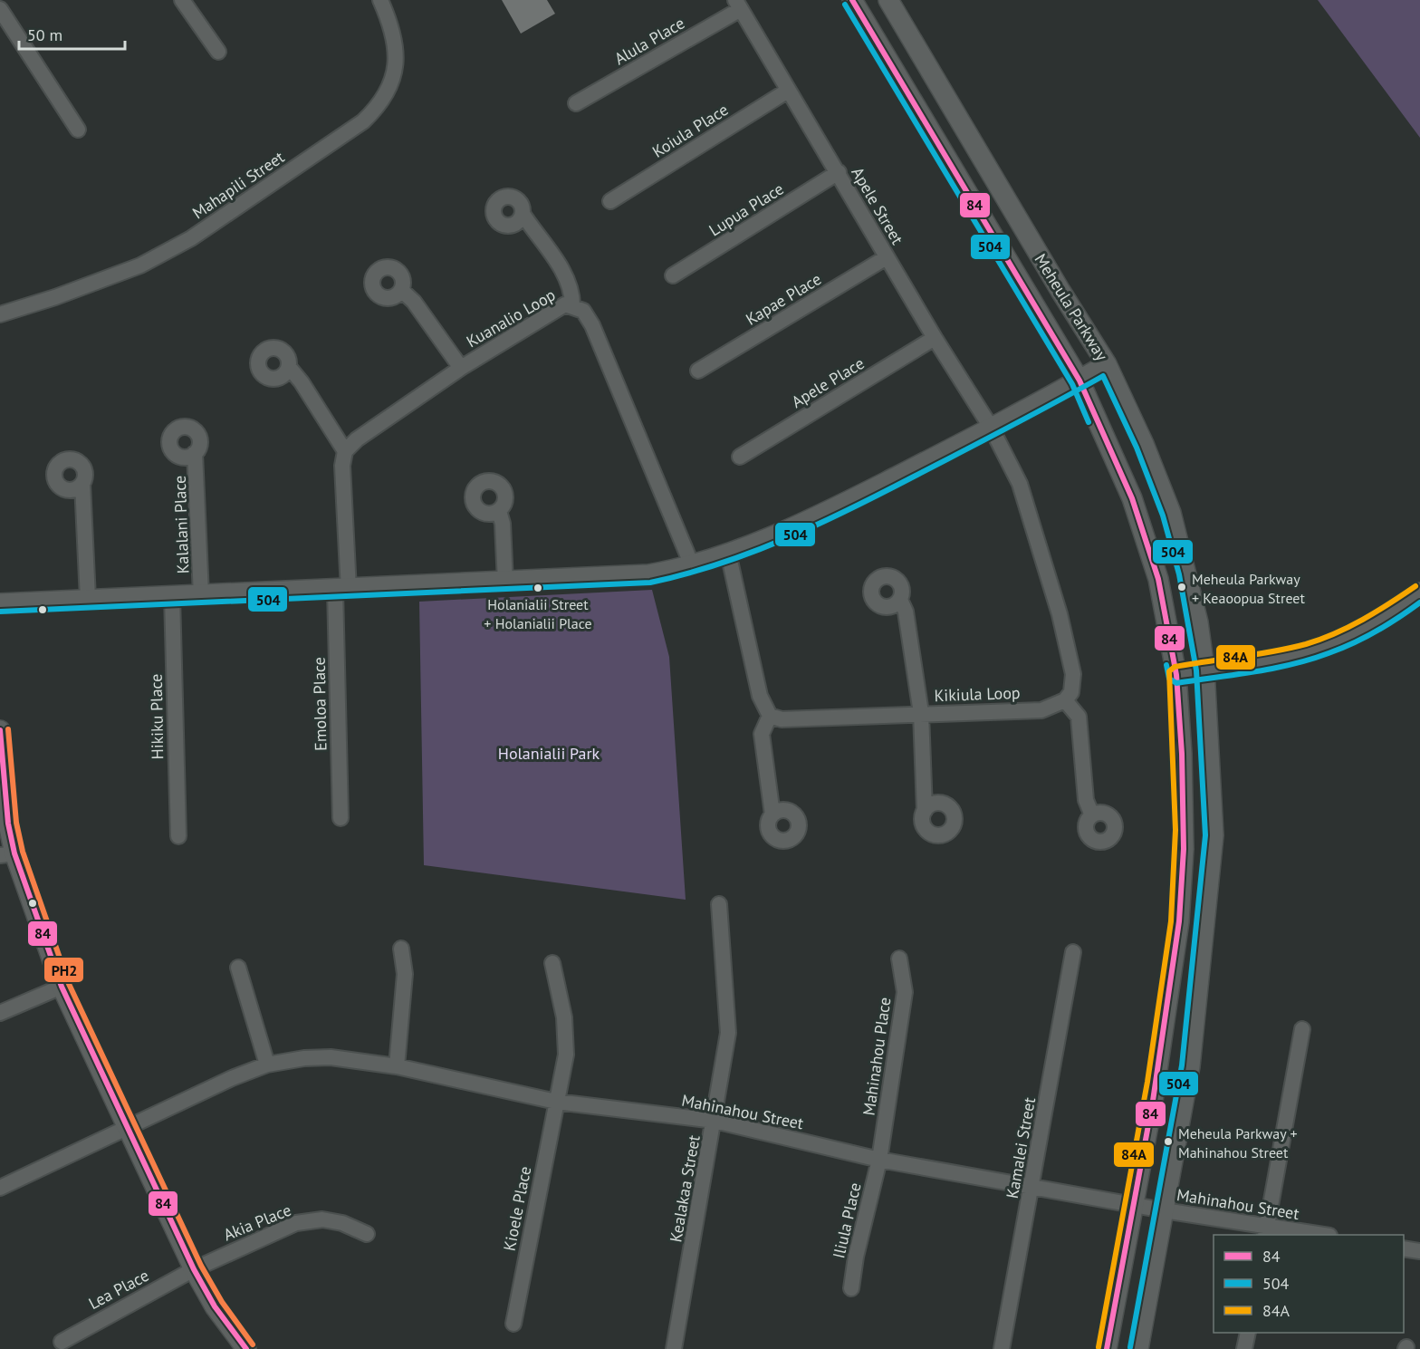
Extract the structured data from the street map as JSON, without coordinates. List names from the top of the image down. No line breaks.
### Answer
{"streets":{"street":["Alula Place","Koiula Place","Mahapili Street","Apele Street","Lupua Place","Kapae Place","Meheula Parkway","Kuanalio Loop","Apele Place","Kalalani Place","Kikiula Loop","Emoloa Place","Hikiku Place","Mahinahou Place","Mahinahou Street","Kamalei Street","Kealakaa Street","Kioele Place","Iliula Place","Akia Place","Lea Place"]},"crossings":[["Alula Place","Apele Street"],["Koiula Place","Apele Street"],["Apele Street","Lupua Place"],["Apele Street","Kapae Place"],["Apele Street","Apele Place"],["Meheula Parkway","Mahinahou Street"],["Mahinahou Place","Mahinahou Street"],["Mahinahou Place","Iliula Place"],["Mahinahou Street","Kamalei Street"],["Mahinahou Street","Kealakaa Street"],["Mahinahou Street","Kioele Place"],["Mahinahou Street","Iliula Place"],["Akia Place","Lea Place"]],"parks":["Holanialii Park"],"places":["Meheula Parkway + Keaoopua Street","Holanialii Street + Holanialii Place","Meheula Parkway + Mahinahou Street"],"lines":["transit line 84","transit line 504","transit line 84A","transit line PH2"],"legend":["84","504","84A"],"scale_bar":"50 m"}
